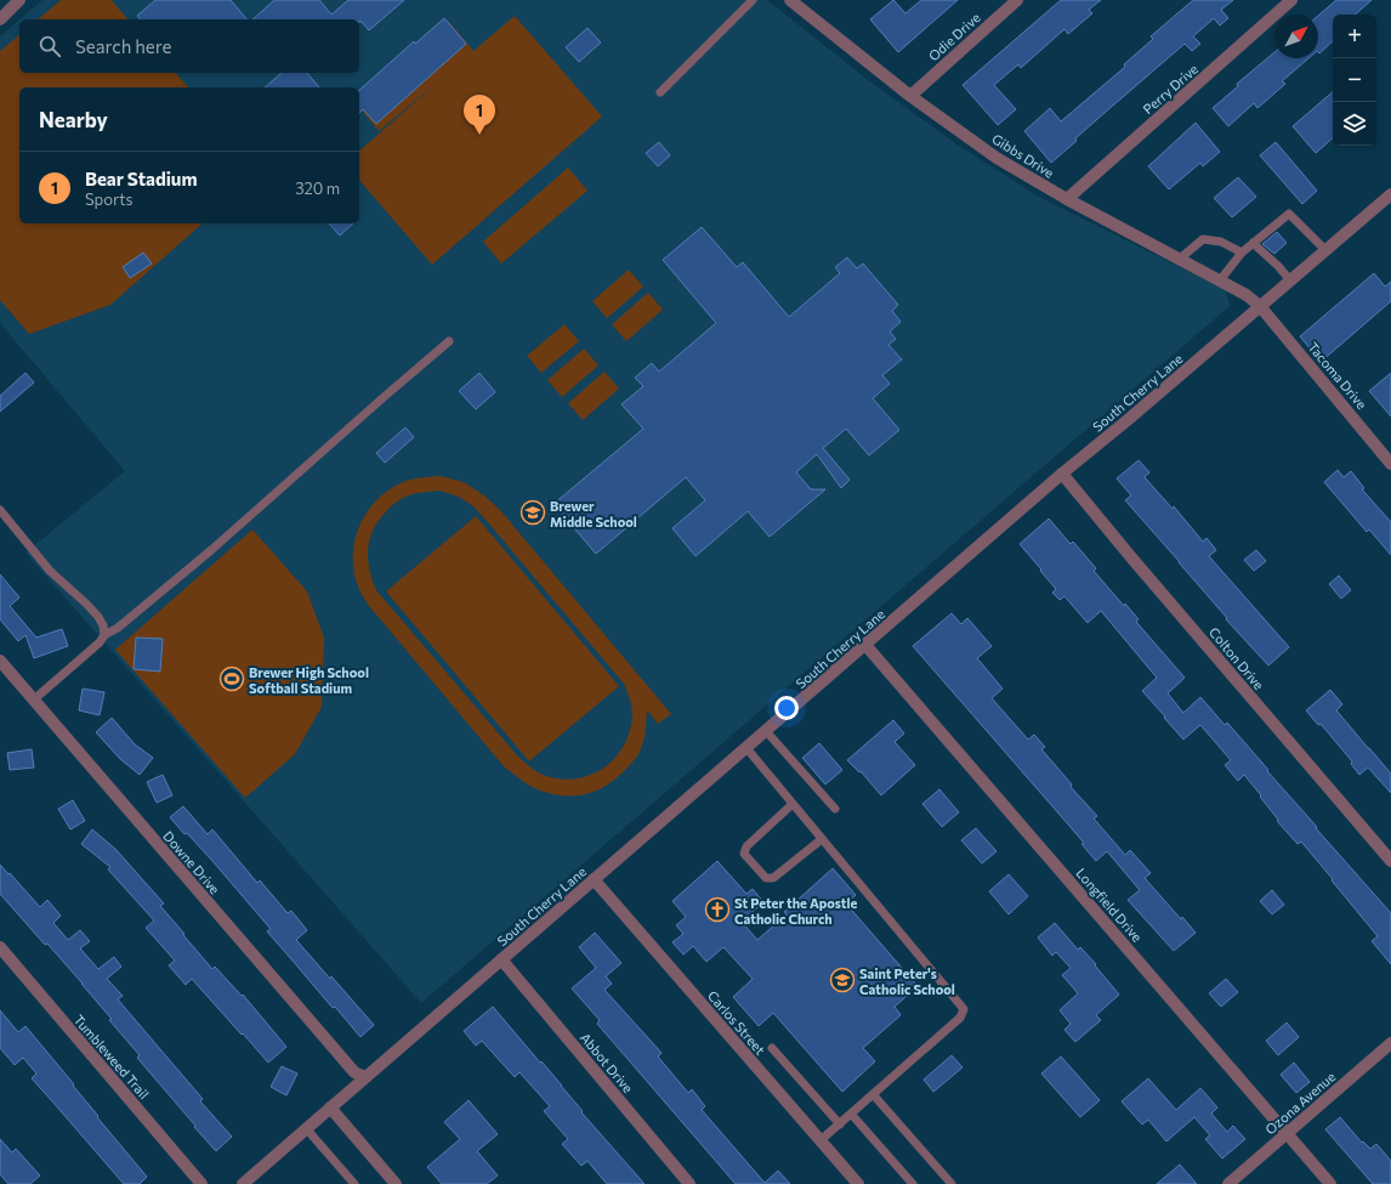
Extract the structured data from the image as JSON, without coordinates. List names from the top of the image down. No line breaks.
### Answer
{"streets":{"street":["Odie Drive","Perry Drive","Gibbs Drive","Tacoma Drive","South Cherry Lane","Colton Drive","Downe Drive","Longfield Drive","Carlos Street","Tumbleweed Trail","Abbot Drive","Ozona Avenue"]},"crossings":[["Odie Drive","Gibbs Drive"],["Perry Drive","Gibbs Drive"],["Gibbs Drive","Tacoma Drive"],["Gibbs Drive","South Cherry Lane"],["Tacoma Drive","South Cherry Lane"],["South Cherry Lane","Colton Drive"],["South Cherry Lane","Downe Drive"],["South Cherry Lane","Longfield Drive"],["South Cherry Lane","Carlos Street"],["South Cherry Lane","Abbot Drive"],["Longfield Drive","Ozona Avenue"]],"places":{"school or university":["Brewer Middle School","Saint Peter's Catholic School"],"sports":["Brewer High School Softball Stadium"],"church":["St Peter the Apostle Catholic Church"]},"north":"top right","page":{"map_buttons":["+","−"],"search":"Search here","heading":"Nearby","pins":"1","list":[{"mark":"1","name":"Bear Stadium","note":"Sports","value":"320 m"}]}}
